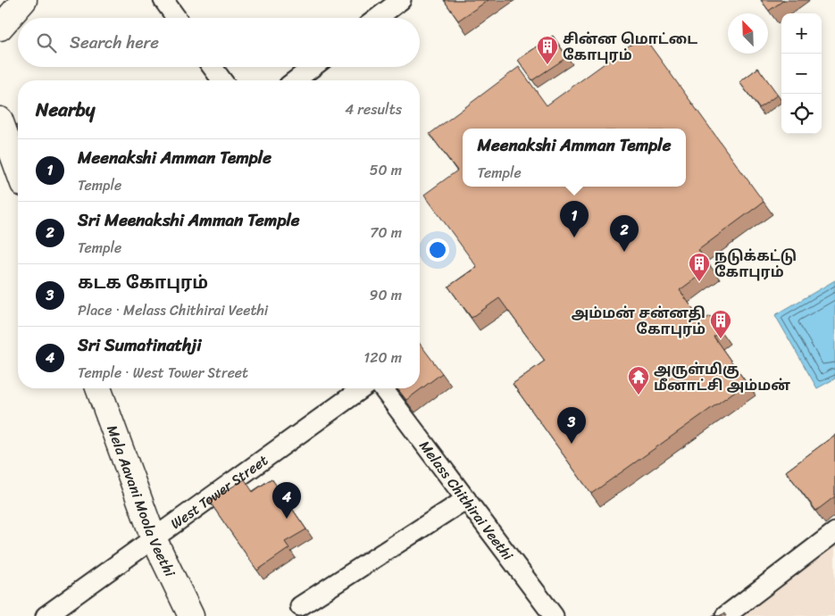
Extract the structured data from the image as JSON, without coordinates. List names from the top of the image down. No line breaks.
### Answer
{"streets":{"main road":["Mela Aavani Moola Veethi"],"street":["West Tower Street","Melass Chithirai Veethi"]},"crossings":[["West Tower Street","Mela Aavani Moola Veethi"]],"places":{"building":["சின்ன மொட்டை கோபுரம்","நடுக்கட்டு கோபுரம்","அம்மன் சன்னதி கோபுரம்"],"temple":["அருள்மிகு மீனாட்சி அம்மன்"]},"north":"top left","page":{"map_buttons":["+","−"],"search":"Search here","heading":["Nearby","4 results"],"popup":["Meenakshi Amman Temple","Temple"],"list":[{"mark":"1","name":"Meenakshi Amman Temple","note":"Temple","value":"50 m"},{"mark":"2","name":"Sri Meenakshi Amman Temple","note":"Temple","value":"70 m"},{"mark":"3","name":"கடக கோபுரம்","note":"Place · Melass Chithirai Veethi","value":"90 m"},{"mark":"4","name":"Sri Sumatinathji","note":"Temple · West Tower Street","value":"120 m"}],"pins":["1","2","3","4"]}}
